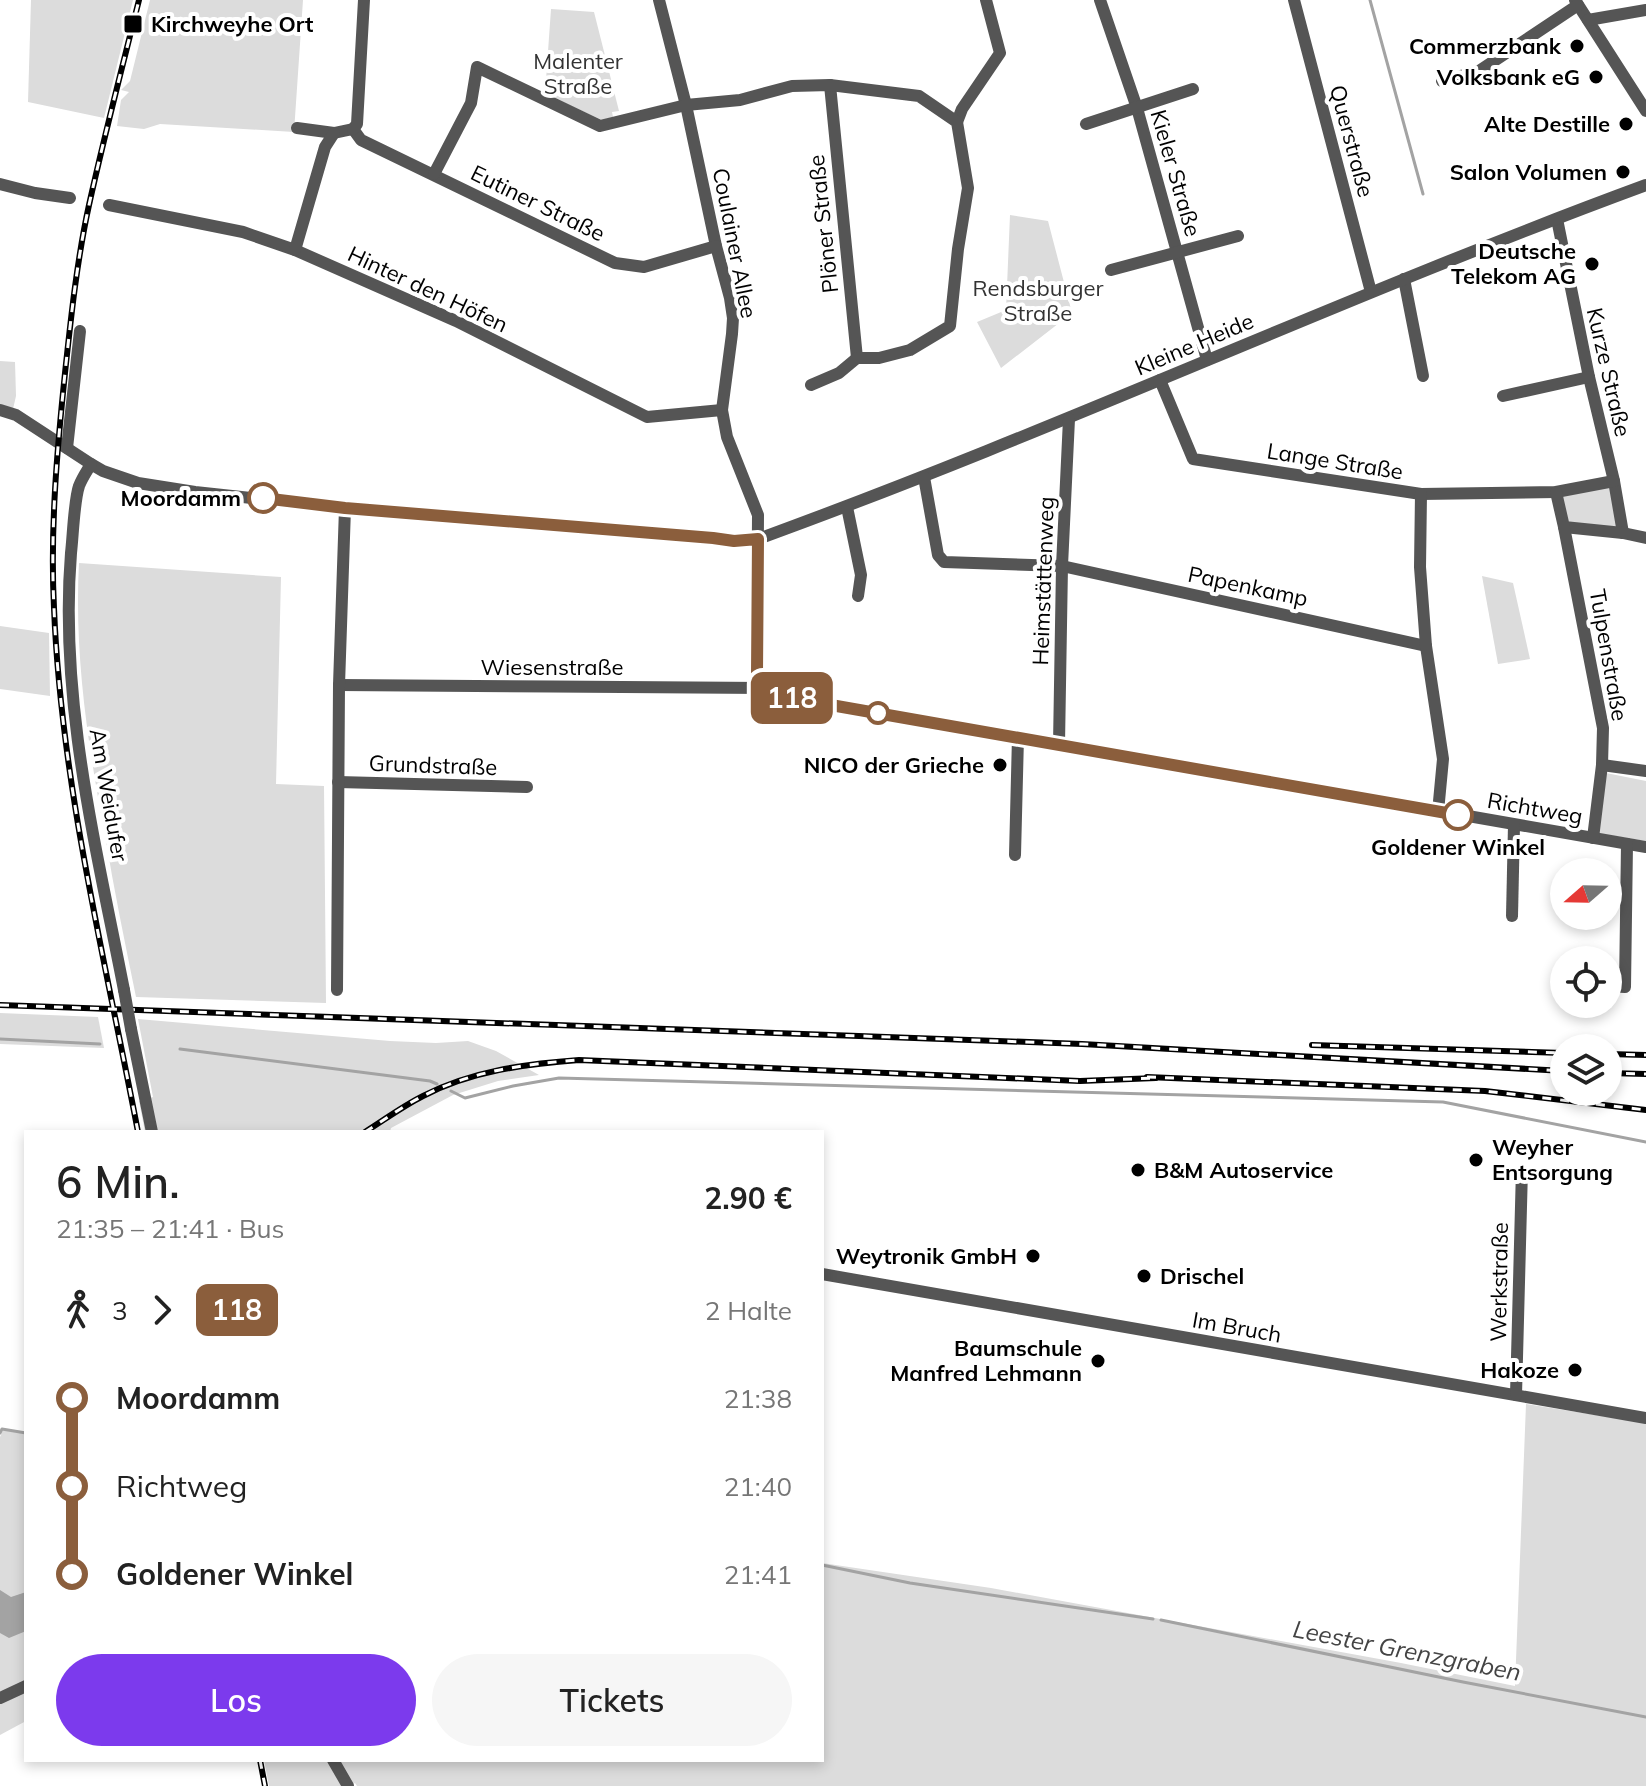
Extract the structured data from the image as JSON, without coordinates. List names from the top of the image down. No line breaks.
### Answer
{"streets":{"street":["Querstraße","Kieler Straße","Eutiner Straße","Plöner Straße","Coulainer Allee","Hinter den Höfen","Kleine Heide","Kurze Straße","Lange Straße","Heimstättenweg","Papenkamp","Tulpenstraße","Wiesenstraße","Grundstraße","Am Weidufer","Richtweg","Werkstraße","Im Bruch"]},"crossings":[["Querstraße","Kleine Heide"],["Kieler Straße","Kleine Heide"],["Eutiner Straße","Coulainer Allee"],["Coulainer Allee","Hinter den Höfen"],["Coulainer Allee","Kleine Heide"],["Kleine Heide","Kurze Straße"],["Kleine Heide","Lange Straße"],["Kleine Heide","Heimstättenweg"],["Kleine Heide","Papenkamp"],["Kurze Straße","Lange Straße"],["Heimstättenweg","Papenkamp"],["Heimstättenweg","Richtweg"],["Tulpenstraße","Richtweg"],["Wiesenstraße","Richtweg"],["Werkstraße","Im Bruch"]],"water":["Leester Grenzgraben"],"parks":["Malenter Straße","Rendsburger Straße"],"places":{"transit":["Kirchweyhe Ort"],"other":["Commerzbank","Volksbank eG","Alte Destille","Salon Volumen","Deutsche Telekom AG","Moordamm","NICO der Grieche","Goldener Winkel","Weyher Entsorgung","B&M Autoservice","Weytronik GmbH","Drischel","Baumschule Manfred Lehmann","Hakoze"]},"lines":["bus line 118"],"north":"left","page":{"on_map":"118","heading":["6 Min.","21:35 – 21:41 · Bus","2.90 €"],"legs":["3","118","2 Halte"],"list":[{"name":"Moordamm","value":"21:38"},{"name":"Richtweg","value":"21:40"},{"name":"Goldener Winkel","value":"21:41"}],"buttons":["Los","Tickets"]}}
